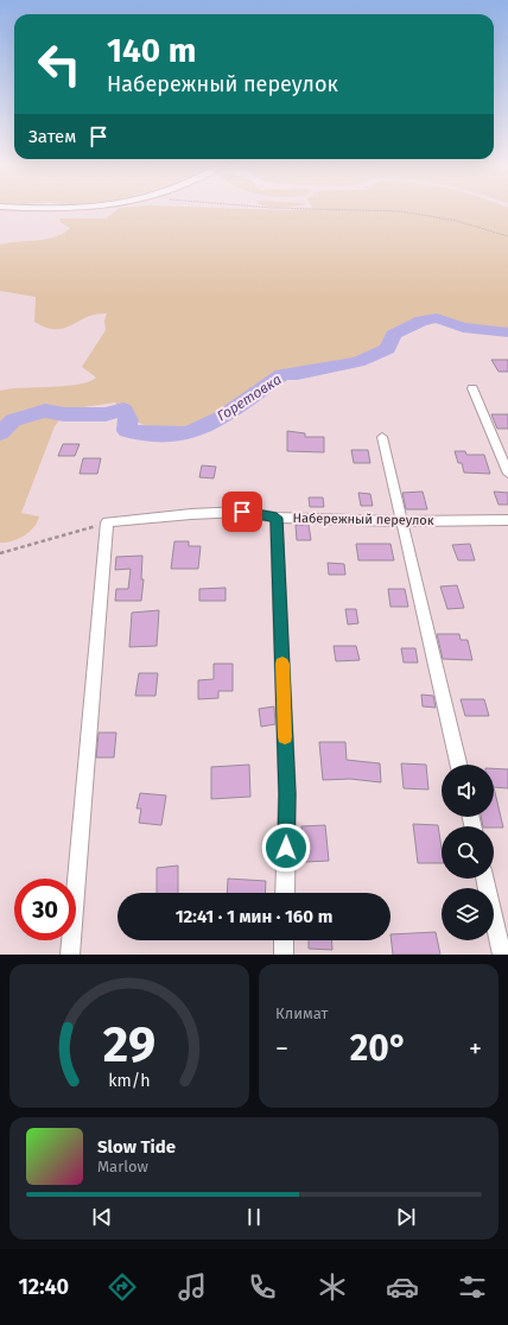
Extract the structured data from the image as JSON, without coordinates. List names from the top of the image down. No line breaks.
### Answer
{"streets":{"street":["Набережный переулок"]},"water":["Горетовка"],"page":{"turn":["140 m","Набережный переулок"],"then":"Затем","limit":"30","trip":"12:41 · 1 мин · 160 m","tile":"Климат","heat":["−","20°","+"],"song":["Slow Tide","Marlow"],"tabs":"12:40","gauge":["29","km/h"]}}
